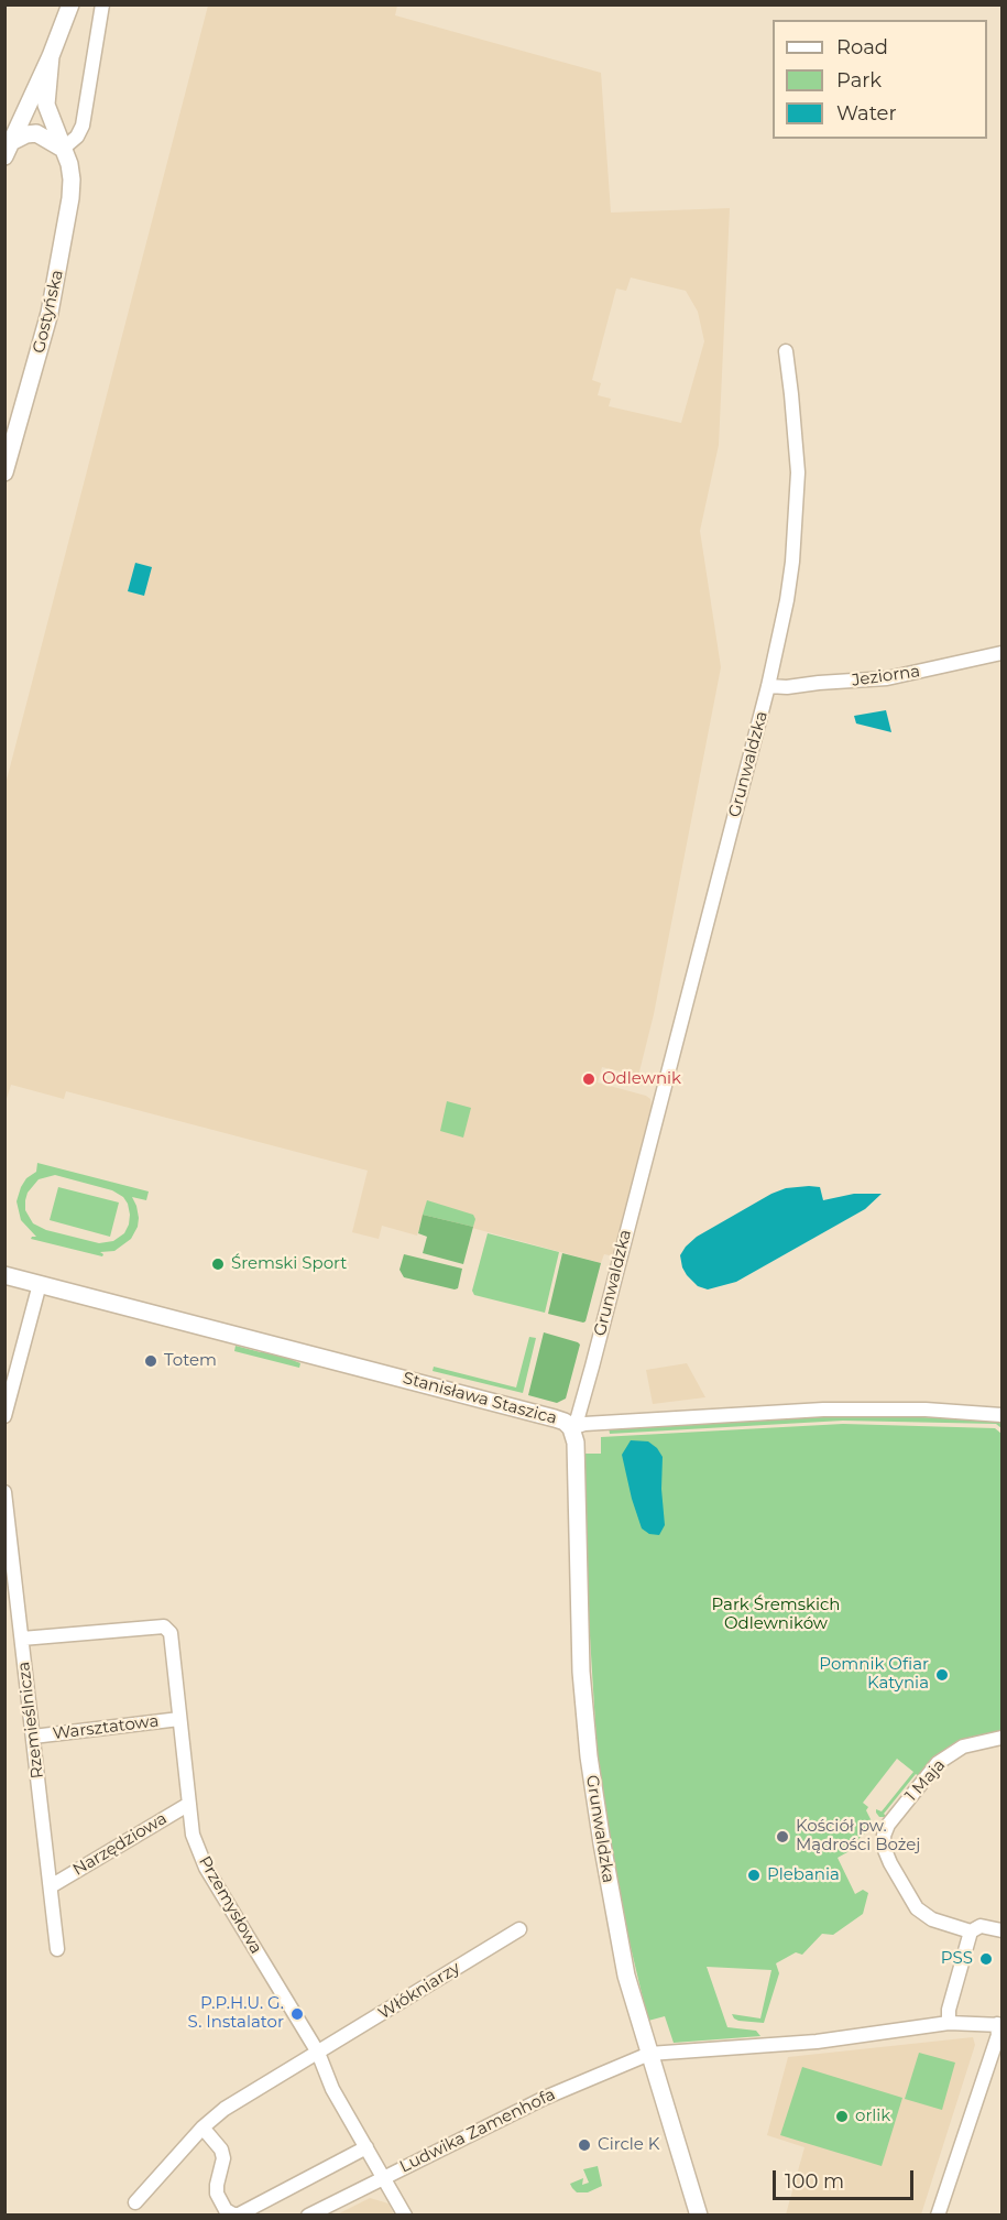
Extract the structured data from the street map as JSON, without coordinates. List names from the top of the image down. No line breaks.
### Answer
{"streets":{"main road":["Gostyńska","Grunwaldzka","Stanisława Staszica"],"street":["Jeziorna","Rzemieślnicza","Warsztatowa","1 Maja","Narzędziowa","Przemysłowa","Włókniarzy","Ludwika Zamenhofa"]},"crossings":[["Jeziorna","Grunwaldzka"],["Grunwaldzka","Stanisława Staszica"],["Grunwaldzka","Ludwika Zamenhofa"],["Rzemieślnicza","Warsztatowa"],["Rzemieślnicza","Narzędziowa"],["Rzemieślnicza","Przemysłowa"],["Warsztatowa","Przemysłowa"],["Narzędziowa","Przemysłowa"],["Przemysłowa","Włókniarzy"],["Przemysłowa","Ludwika Zamenhofa"]],"parks":["Park Śremskich Odlewników"],"places":["Odlewnik","Śremski Sport","Totem","Pomnik Ofiar Katynia","Kościół pw. Mądrości Bożej","Plebania","PSS","P.P.H.U. G. S. Instalator","orlik","Circle K"],"legend":["Road","Park","Water"],"scale_bar":"100 m"}
